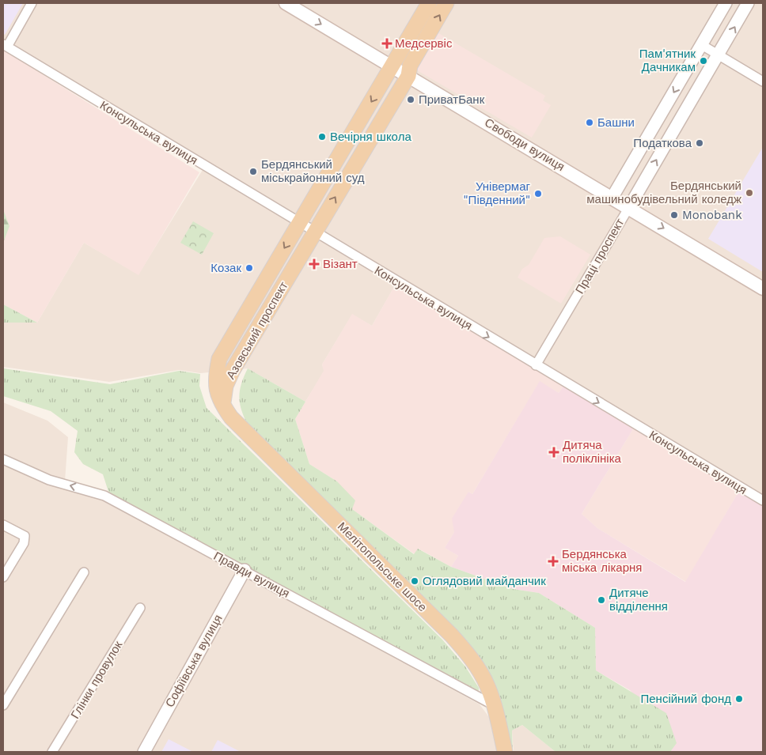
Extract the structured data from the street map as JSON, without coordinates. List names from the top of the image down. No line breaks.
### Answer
{"streets":{"main road":["Свободи вулиця","Азовський проспект","Мелітопольське шосе"],"street":["Консульська вулиця","Праці проспект","Правди вулиця","Софіївська вулиця","Глінки провулок"]},"crossings":[["Консульська вулиця","Праці проспект"],["Консульська вулиця","Азовський проспект"],["Свободи вулиця","Праці проспект"],["Свободи вулиця","Азовський проспект"],["Азовський проспект","Мелітопольське шосе"],["Мелітопольське шосе","Правди вулиця"],["Правди вулиця","Софіївська вулиця"]],"one_way":["Консульська вулиця","Свободи вулиця","Правди вулиця"],"places":{"health":["Медсервіс","Візант","Дитяча поліклініка","Бердянська міська лікарня"],"other":["Пам'ятник Дачникам","ПриватБанк","Башни","Вечірня школа","Податкова","Бердянський міськрайонний суд","Бердянський машинобудівельний коледж","Універмаг \"Південний\"","Monobank","Козак","Оглядовий майданчик","Дитяче відділення","Пенсійний фонд"]}}
